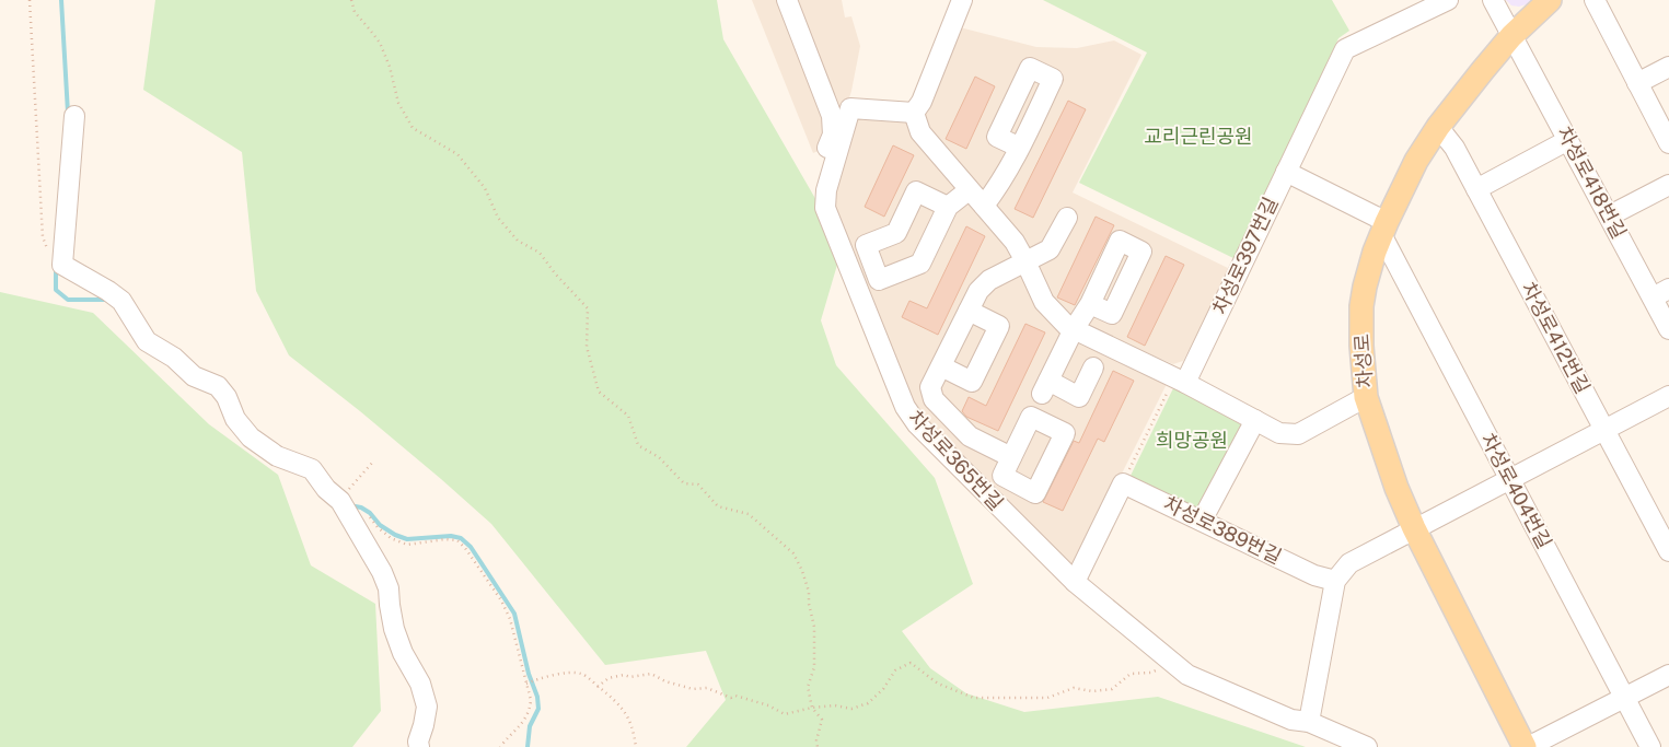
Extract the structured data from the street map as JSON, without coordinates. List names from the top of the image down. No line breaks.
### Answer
{"streets":{"main road":["차성로"],"street":["차성로418번길","차성로397번길","차성로412번길","차성로365번길","차성로404번길","차성로389번길"]},"crossings":[["차성로418번길","차성로"],["차성로412번길","차성로"],["차성로","차성로404번길"]],"parks":["교리근린공원","희망공원"]}
